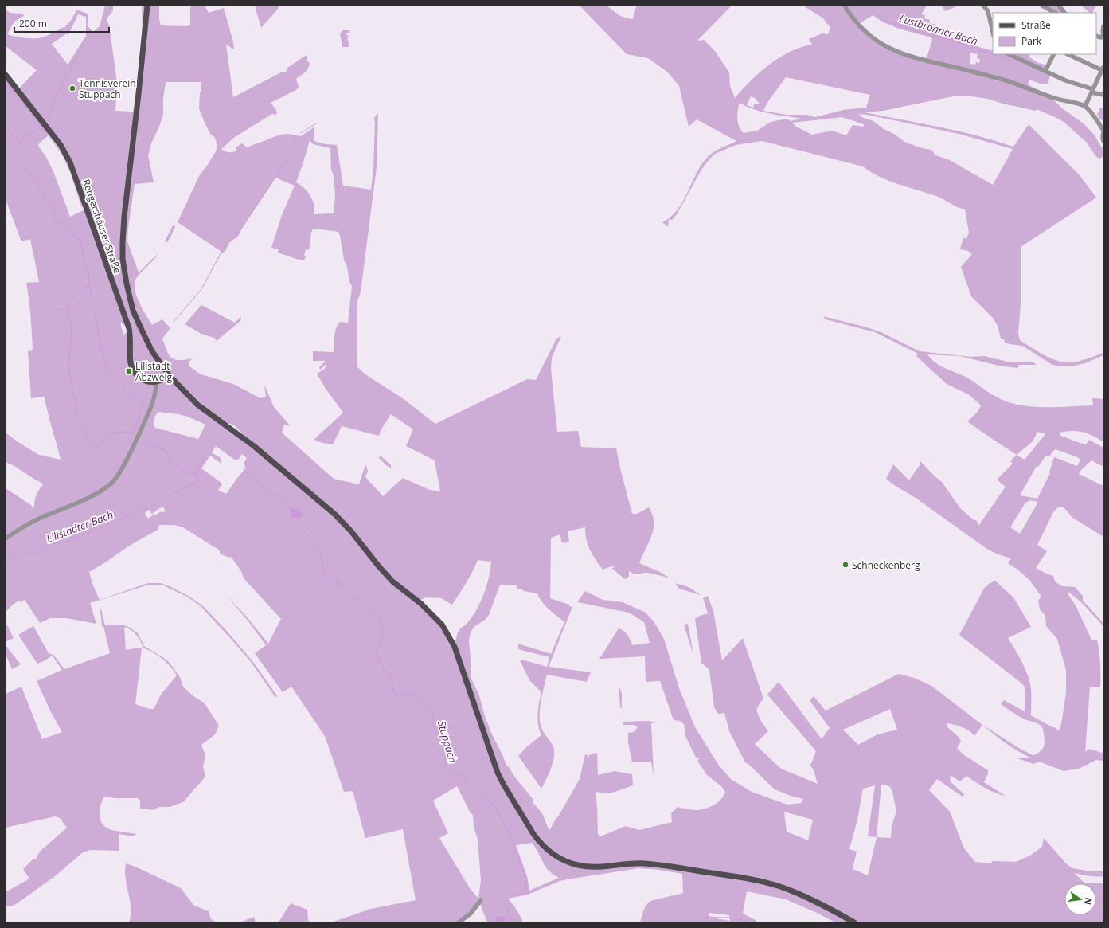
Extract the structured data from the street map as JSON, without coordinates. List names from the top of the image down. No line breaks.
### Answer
{"streets":{"main road":["Rengershäuser Straße"]},"water":["Lustbronner Bach","Lillstadter Bach","Stuppach"],"places":{"other":["Tennisverein Stuppach","Schneckenberg"],"transit":["Lillstadt Abzweig"]},"legend":["Straße","Park"],"scale_bar":"200 m","north":"right"}
